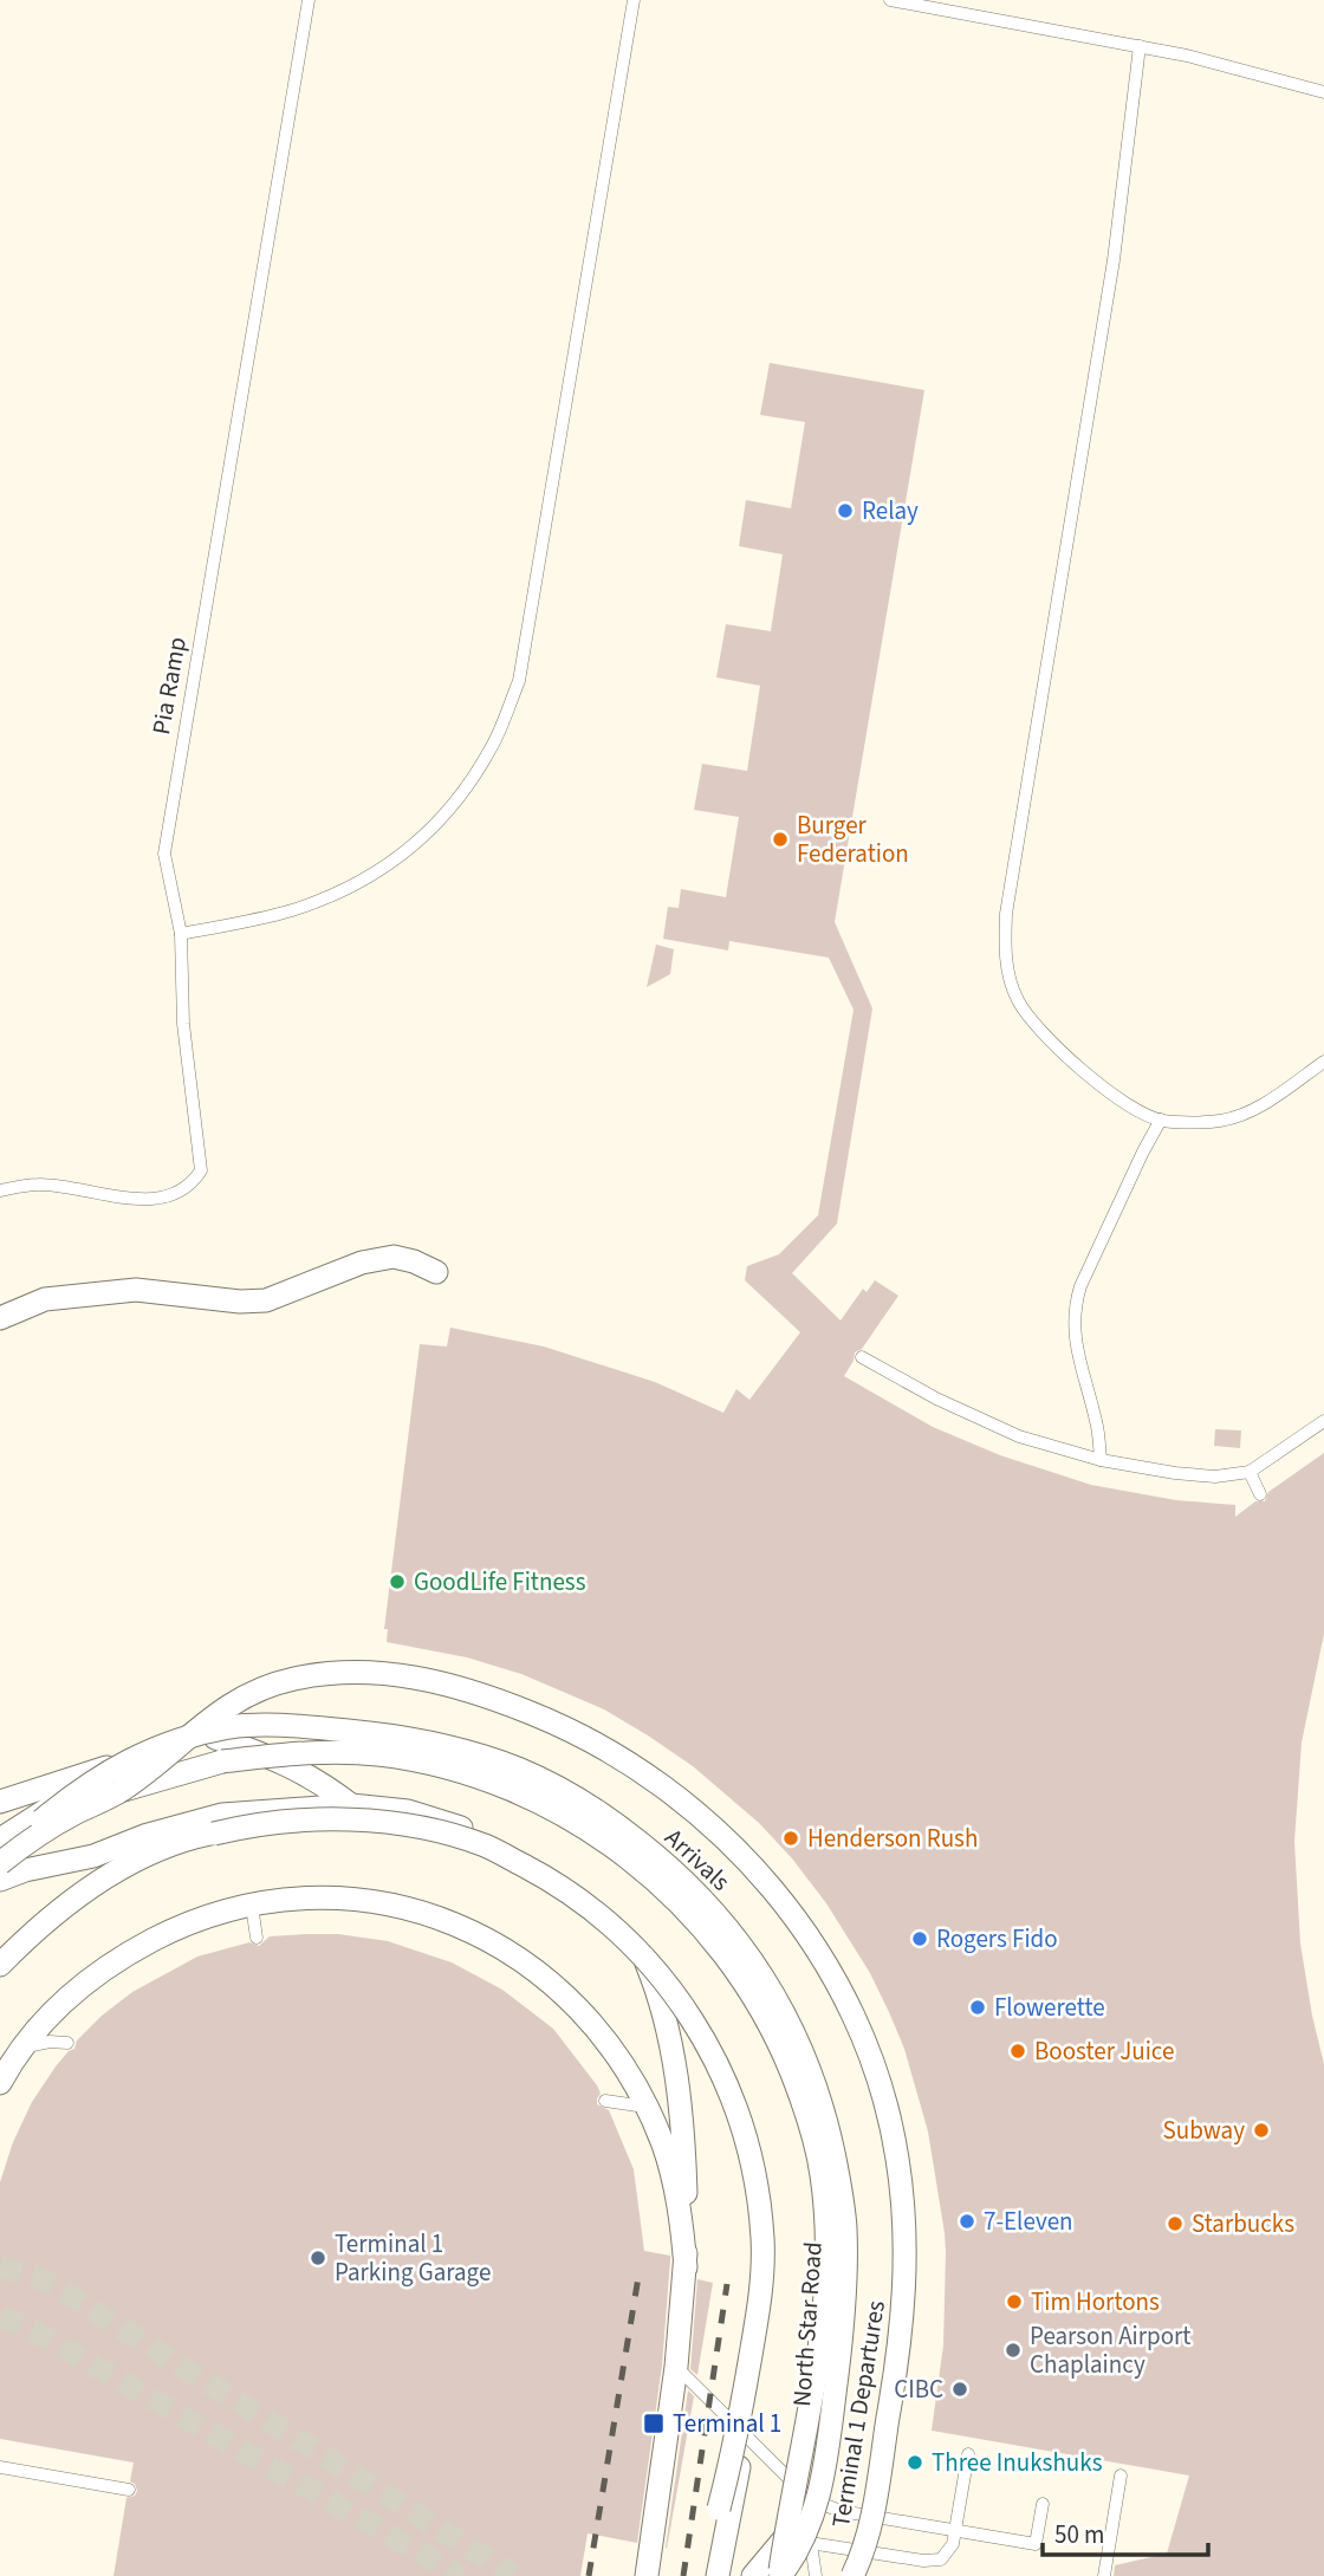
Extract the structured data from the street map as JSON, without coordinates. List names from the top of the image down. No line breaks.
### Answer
{"streets":{"street":["Arrivals","North Star Road","Terminal 1 Departures"],"lane":["Pia Ramp"]},"crossings":[["Arrivals","Terminal 1 Departures"]],"places":{"other":["Relay","Burger Federation","GoodLife Fitness","Henderson Rush","Rogers Fido","Flowerette","Booster Juice","Subway","7-Eleven","Starbucks","Terminal 1 Parking Garage","Tim Hortons","Pearson Airport Chaplaincy","CIBC","Three Inukshuks"],"transit":["Terminal 1"]},"scale_bar":"50 m"}
